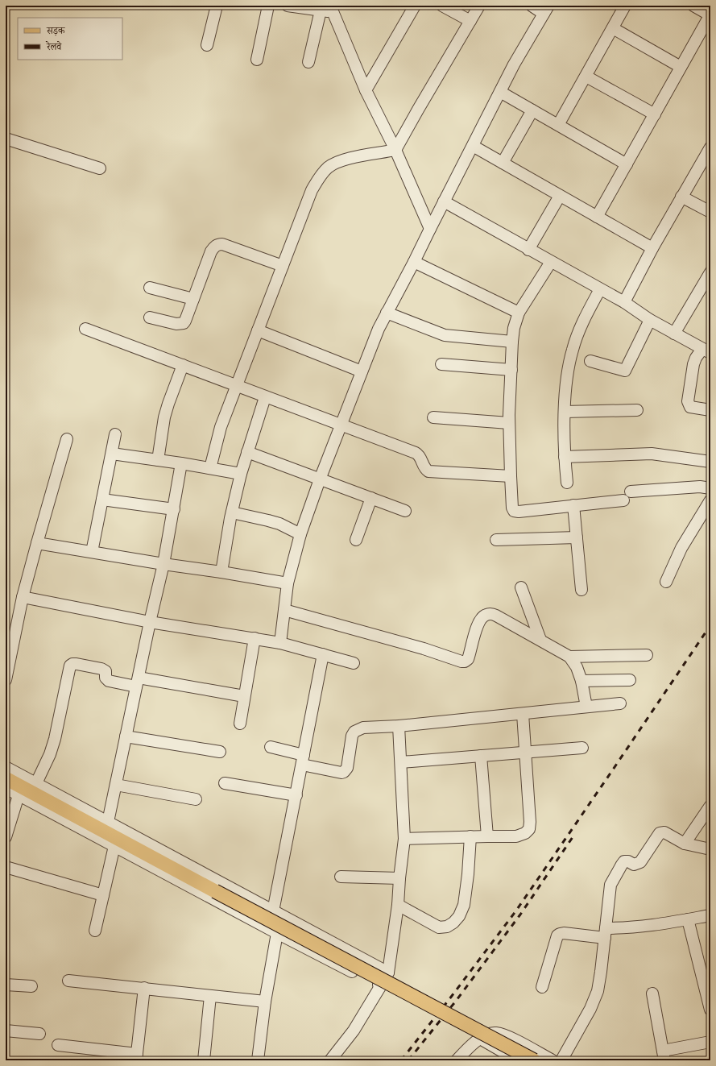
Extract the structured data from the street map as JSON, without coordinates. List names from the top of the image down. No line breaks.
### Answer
{"legend":["सड़क","रेलवे"]}
